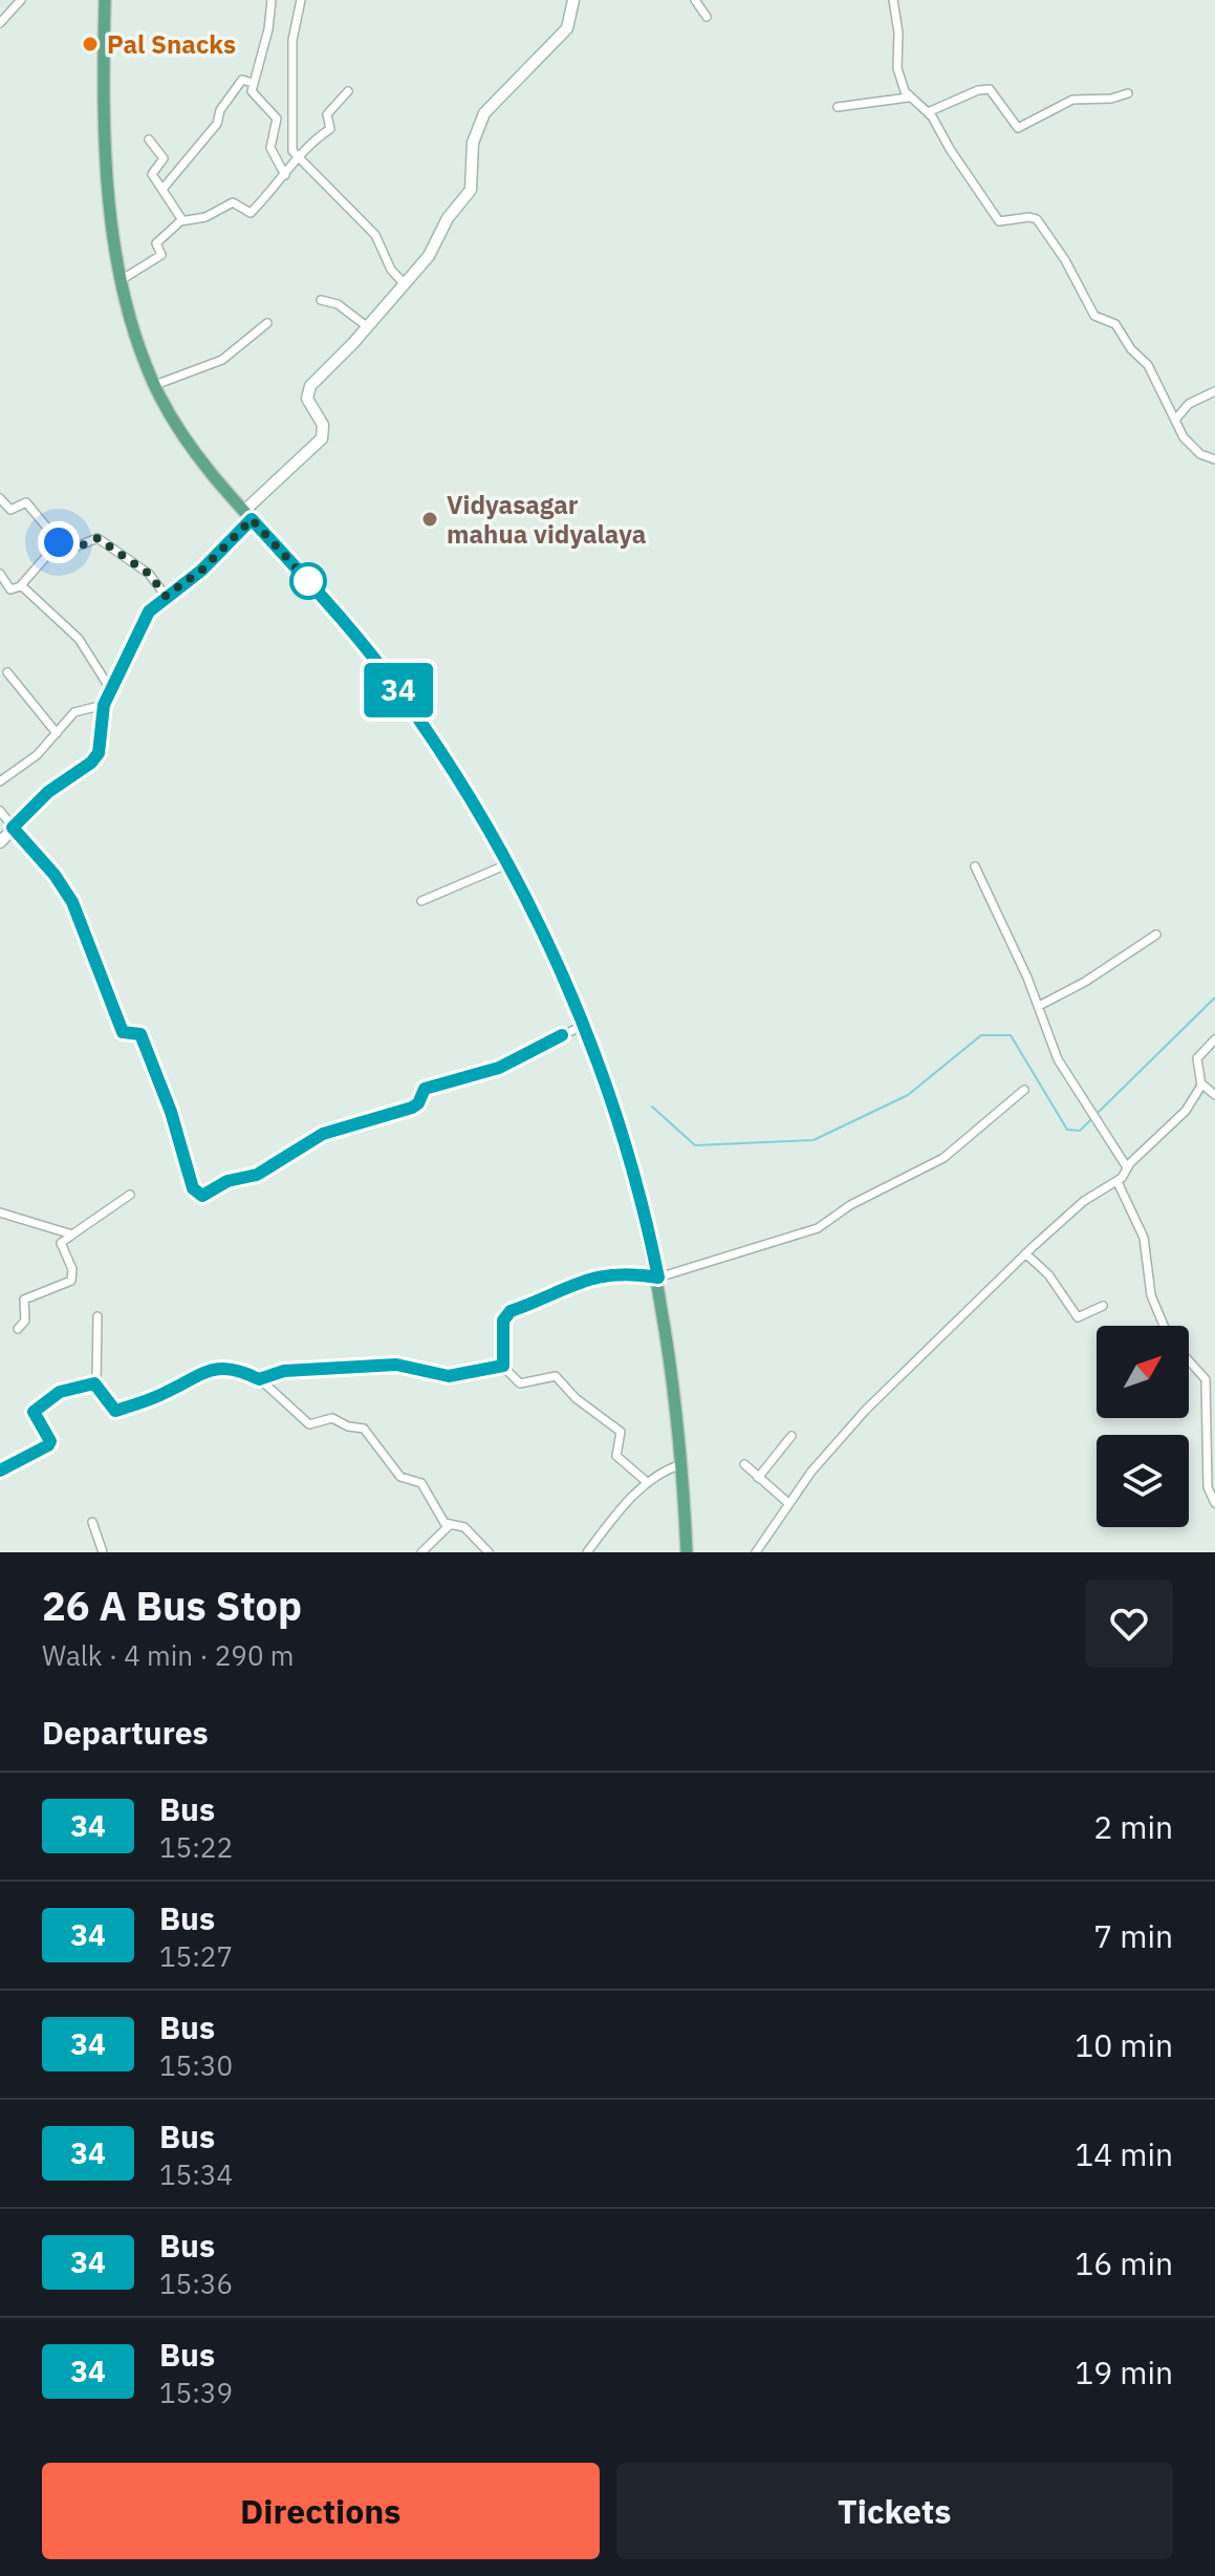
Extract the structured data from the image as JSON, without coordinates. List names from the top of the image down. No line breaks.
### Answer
{"places":["Pal Snacks","Vidyasagar mahua vidyalaya"],"lines":["bus line 34"],"north":"top right","page":{"on_map":"34","heading":[["26 A Bus Stop","Walk · 4 min · 290 m"],"Departures"],"list":[{"mark":"34","name":"Bus","note":"15:22","value":"2 min"},{"mark":"34","name":"Bus","note":"15:27","value":"7 min"},{"mark":"34","name":"Bus","note":"15:30","value":"10 min"},{"mark":"34","name":"Bus","note":"15:34","value":"14 min"},{"mark":"34","name":"Bus","note":"15:36","value":"16 min"},{"mark":"34","name":"Bus","note":"15:39","value":"19 min"}],"buttons":["Directions","Tickets"]}}
